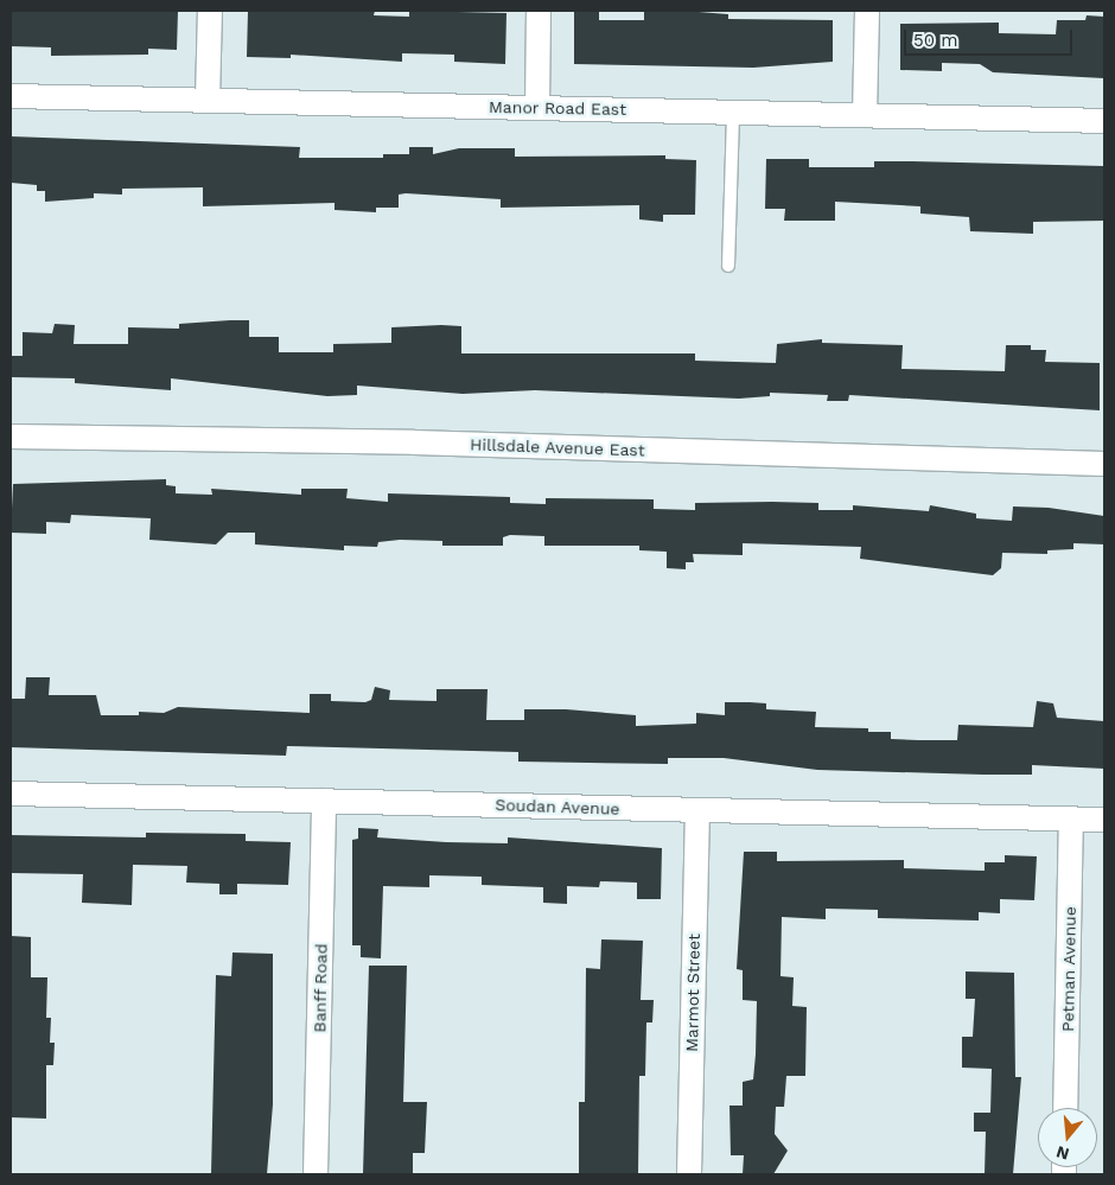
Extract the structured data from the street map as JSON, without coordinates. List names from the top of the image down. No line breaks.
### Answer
{"streets":{"street":["Manor Road East","Hillsdale Avenue East","Soudan Avenue","Petman Avenue","Banff Road","Marmot Street"]},"crossings":[["Soudan Avenue","Petman Avenue"],["Soudan Avenue","Banff Road"],["Soudan Avenue","Marmot Street"]],"scale_bar":"50 m","north":"bottom"}
